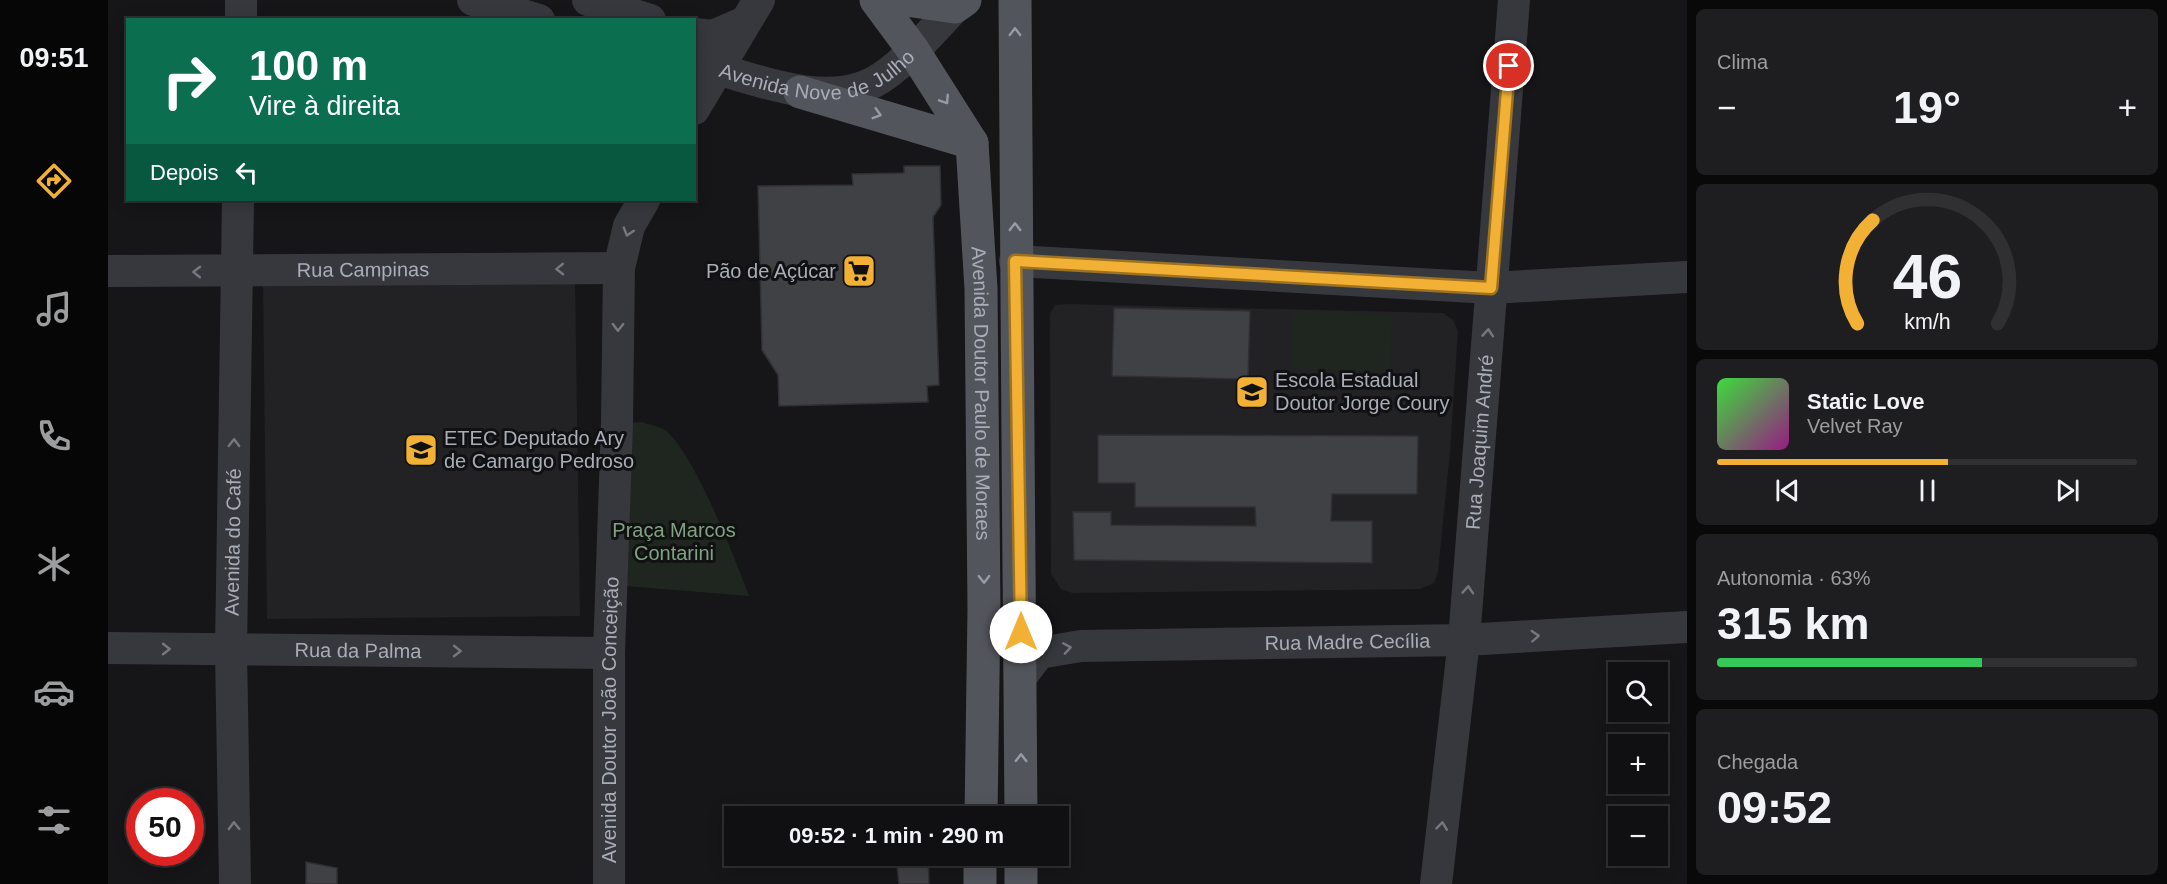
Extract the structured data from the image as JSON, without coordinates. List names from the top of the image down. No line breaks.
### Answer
{"streets":{"main road":["Avenida Doutor Paulo de Moraes"],"street":["Avenida Nove de Julho","Rua Campinas","Rua Joaquim André","Avenida do Café","Rua Madre Cecília","Rua da Palma","Avenida Doutor João Conceição"]},"crossings":[["Avenida Nove de Julho","Avenida Doutor Paulo de Moraes"],["Rua Campinas","Avenida do Café"],["Rua Campinas","Avenida Doutor João Conceição"],["Avenida Doutor Paulo de Moraes","Rua Madre Cecília"],["Rua Joaquim André","Rua Madre Cecília"],["Avenida do Café","Rua da Palma"],["Rua da Palma","Avenida Doutor João Conceição"]],"one_way":["Rua Campinas","Rua Joaquim André","Avenida do Café","Rua Madre Cecília","Rua da Palma","Avenida Doutor João Conceição"],"parks":["Praça Marcos Contarini"],"places":{"supermarket":["Pão de Açúcar"],"school or university":["Escola Estadual Doutor Jorge Coury","ETEC Deputado Ary de Camargo Pedroso"]},"page":{"tabs":"09:51","tile":["Clima",["Autonomia · 63%","315 km"],["Chegada","09:52"]],"turn":["100 m","Vire à direita"],"heat":["−","19°","+"],"then":"Depois","song":["Static Love","Velvet Ray"],"map_buttons":["+","−"],"limit":"50","trip":"09:52 · 1 min · 290 m","gauge":["46","km/h"]}}
